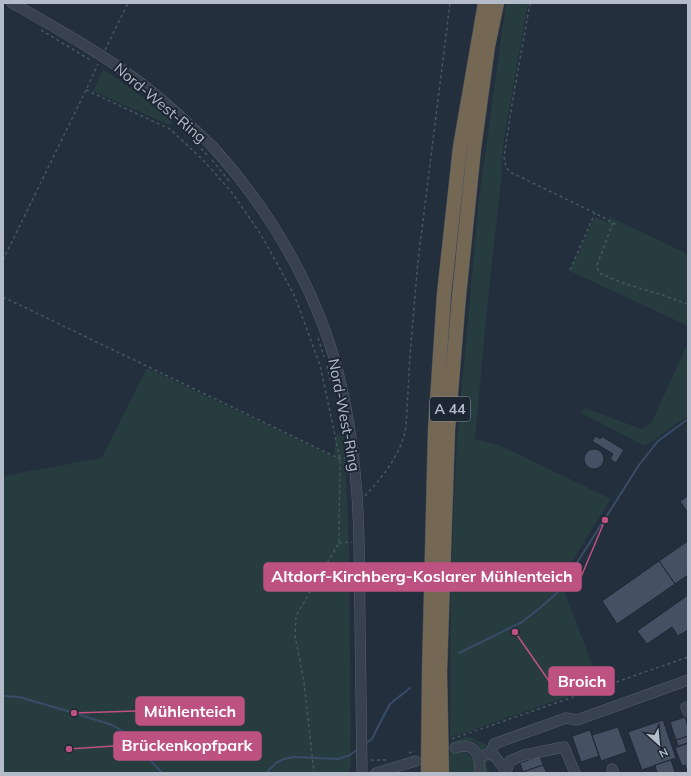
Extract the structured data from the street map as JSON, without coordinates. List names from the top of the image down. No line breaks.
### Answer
{"streets":{"highway":["A 44"],"street":["Nord-West-Ring"]},"places":["Altdorf-Kirchberg-Koslarer Mühlenteich","Broich","Mühlenteich","Brückenkopfpark"],"north":"bottom right"}
